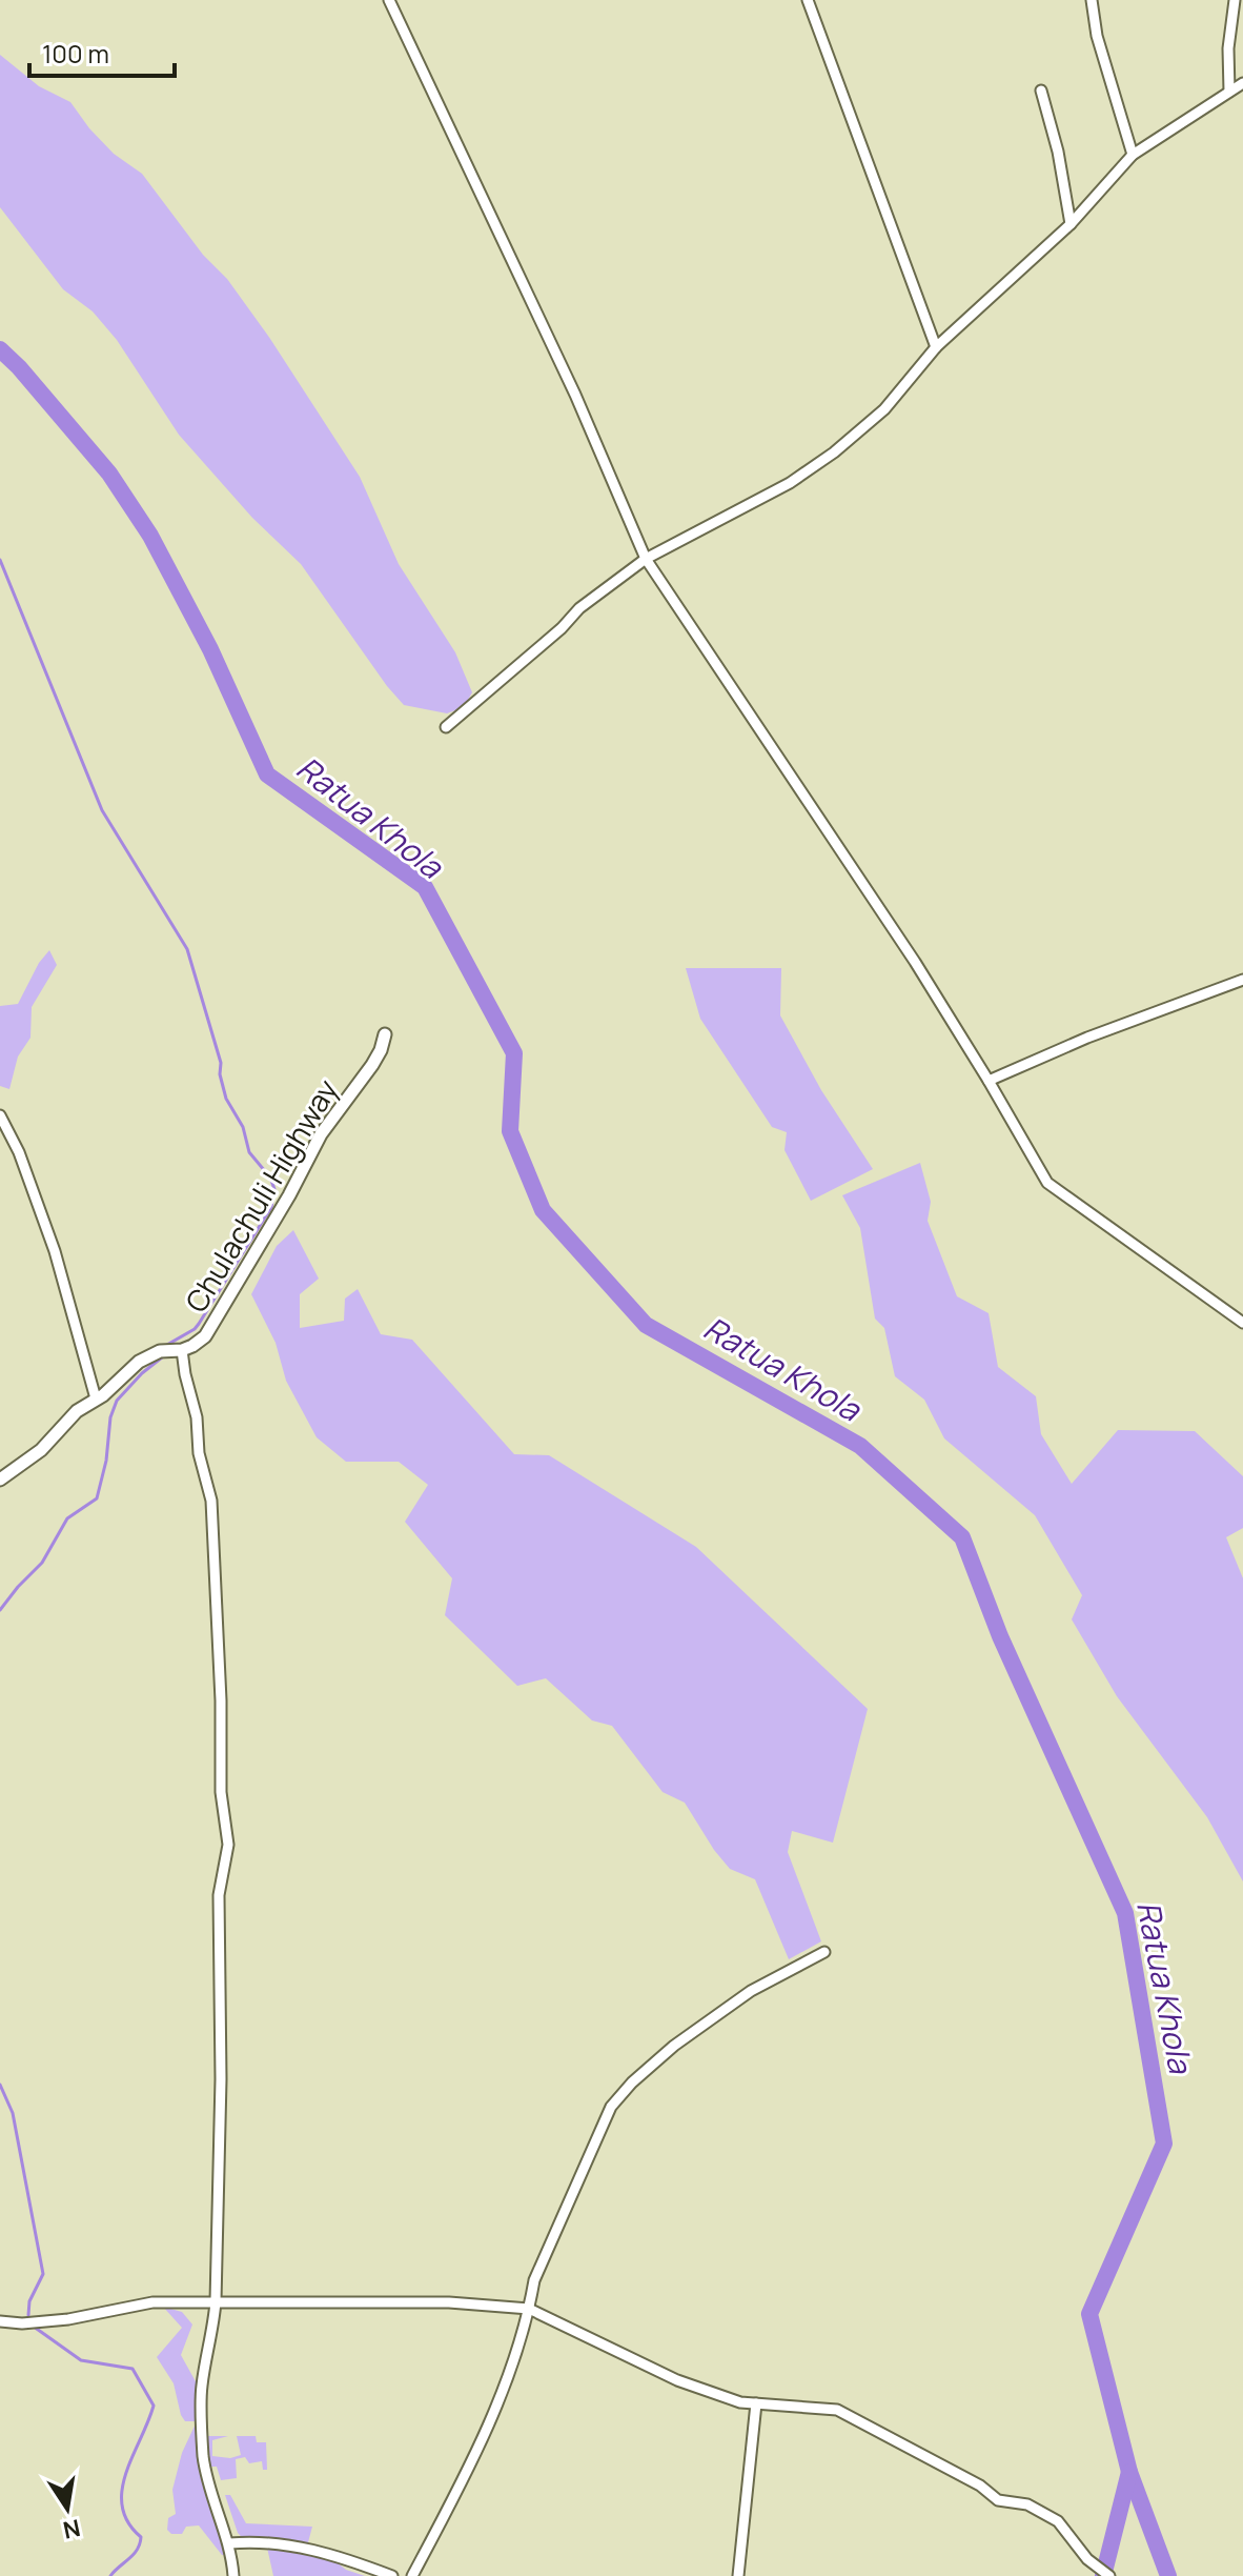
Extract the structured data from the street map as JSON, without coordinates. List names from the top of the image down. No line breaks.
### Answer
{"streets":{"street":["Chulachuli Highway"]},"water":["Ratua Khola"],"scale_bar":"100 m","north":"bottom"}
